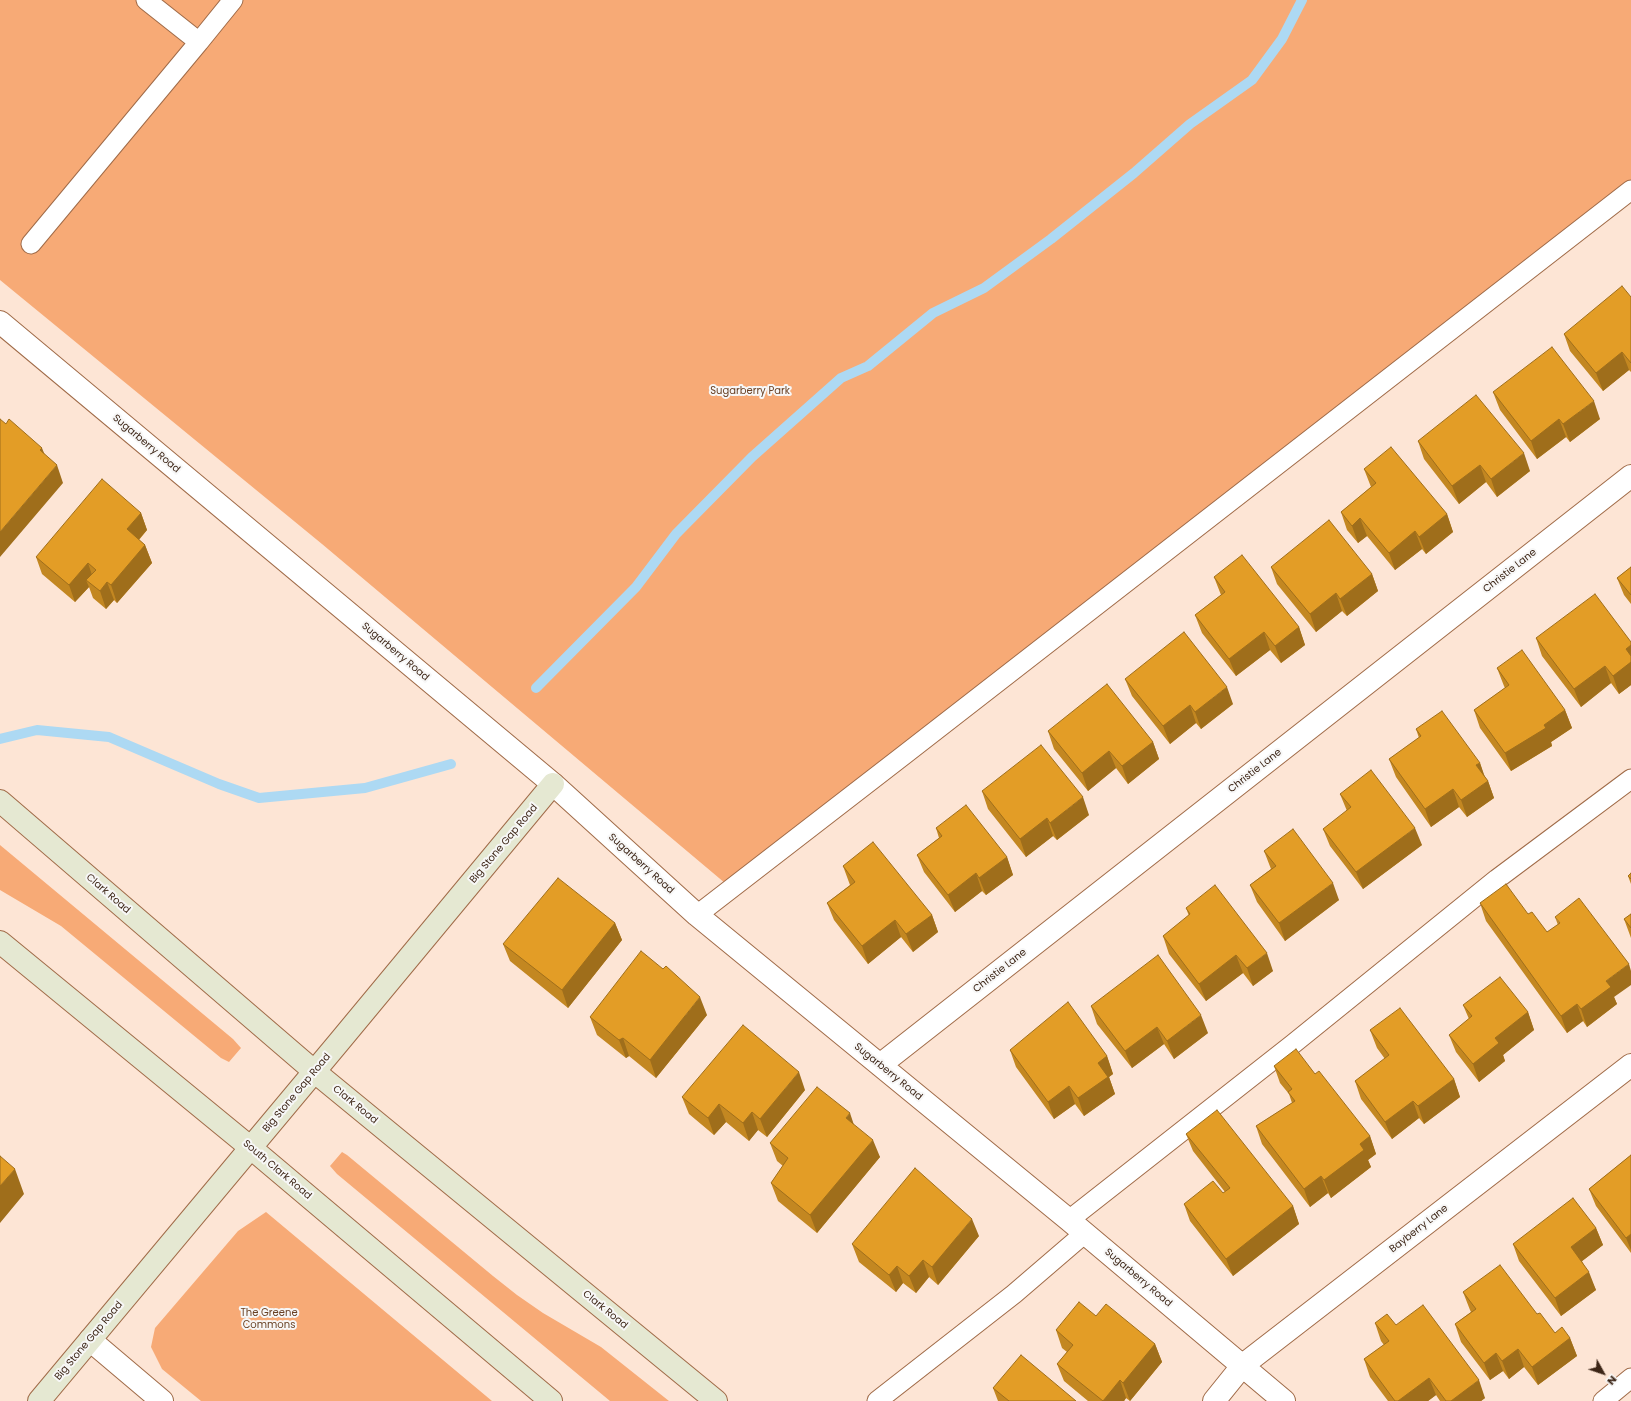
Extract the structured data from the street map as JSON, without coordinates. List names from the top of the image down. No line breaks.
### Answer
{"streets":{"main road":["Big Stone Gap Road","Clark Road","South Clark Road"],"street":["Sugarberry Road","Christie Lane","Bayberry Lane"]},"crossings":[["Sugarberry Road","Christie Lane"],["Sugarberry Road","Big Stone Gap Road"],["Sugarberry Road","Bayberry Lane"],["Big Stone Gap Road","Clark Road"],["Big Stone Gap Road","South Clark Road"]],"parks":["Sugarberry Park","The Greene Commons"],"north":"bottom right"}
